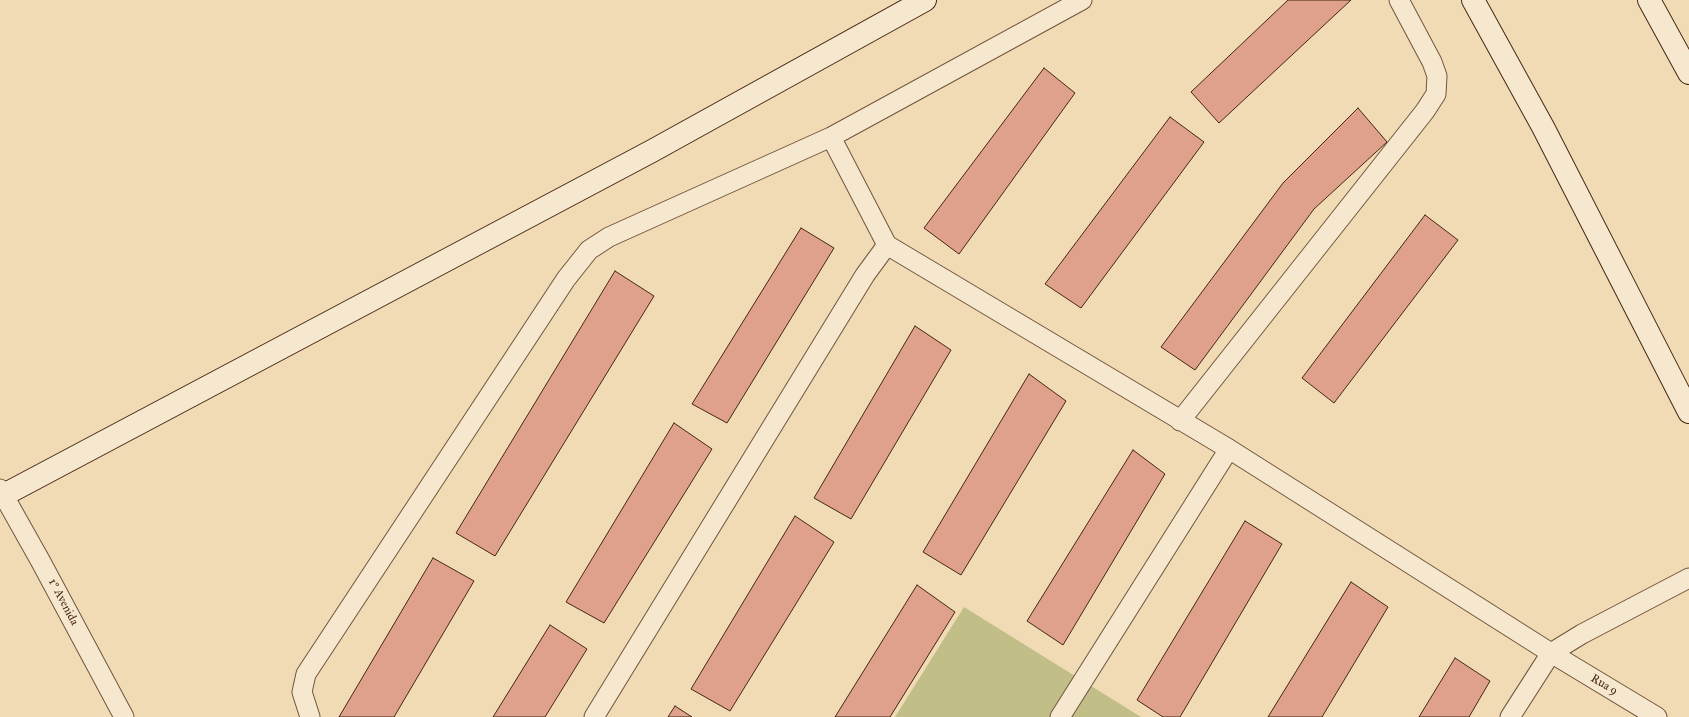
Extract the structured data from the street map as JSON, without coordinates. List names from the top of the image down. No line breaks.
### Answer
{"streets":{"street":["1º Avenida","Rua 9"]}}
